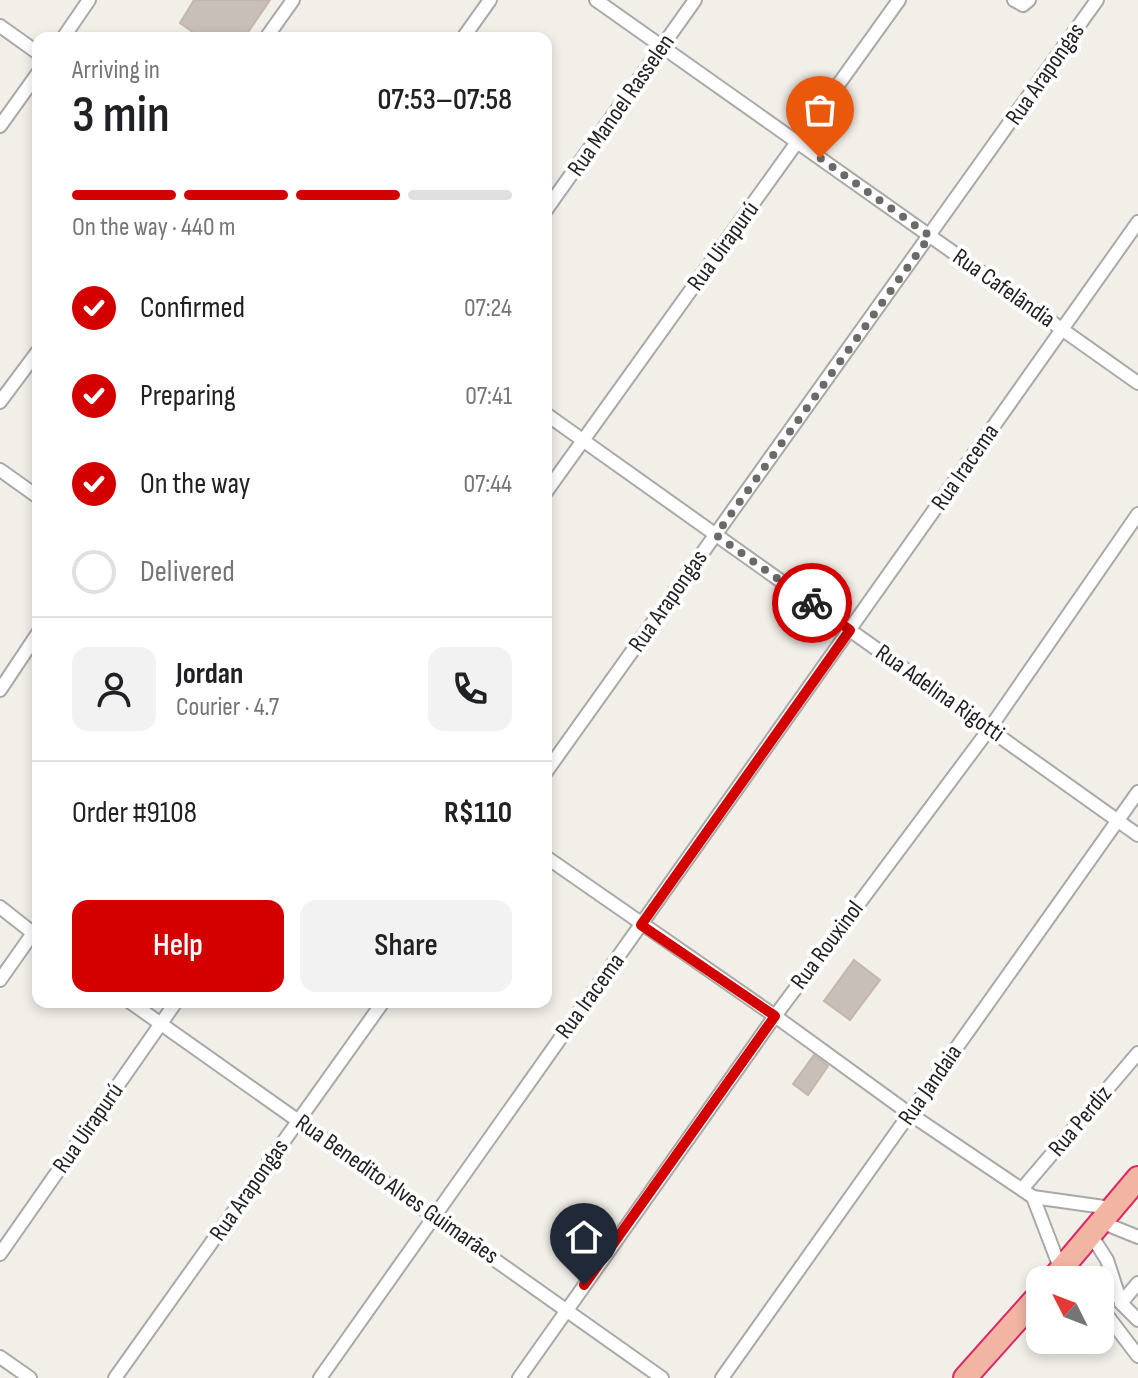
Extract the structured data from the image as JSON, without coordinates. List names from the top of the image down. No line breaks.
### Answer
{"streets":{"street":["Rua Arapongas","Rua Manoel Rasselen","Rua Uirapurú","Rua Cafelândia","Rua Iracema","Rua Adelina Rigotti","Rua Rouxinol","Rua Jandaia","Rua Perdiz","Rua Benedito Alves Guimarães"]},"crossings":[["Rua Arapongas","Rua Cafelândia"],["Rua Arapongas","Rua Adelina Rigotti"],["Rua Arapongas","Rua Benedito Alves Guimarães"],["Rua Manoel Rasselen","Rua Cafelândia"],["Rua Uirapurú","Rua Cafelândia"],["Rua Uirapurú","Rua Adelina Rigotti"],["Rua Uirapurú","Rua Benedito Alves Guimarães"],["Rua Cafelândia","Rua Iracema"],["Rua Iracema","Rua Adelina Rigotti"],["Rua Iracema","Rua Benedito Alves Guimarães"],["Rua Adelina Rigotti","Rua Rouxinol"],["Rua Adelina Rigotti","Rua Jandaia"],["Rua Rouxinol","Rua Benedito Alves Guimarães"]],"north":"top left","page":{"heading":["3 min","Arriving in","07:53–07:58"],"panel":["Jordan","Courier · 4.7","Order #9108","R$110"],"bar":"On the way · 440 m","list":[["Confirmed","07:24"],["Preparing","07:41"],["On the way","07:44"],"Delivered"],"buttons":["Help","Share"]}}
